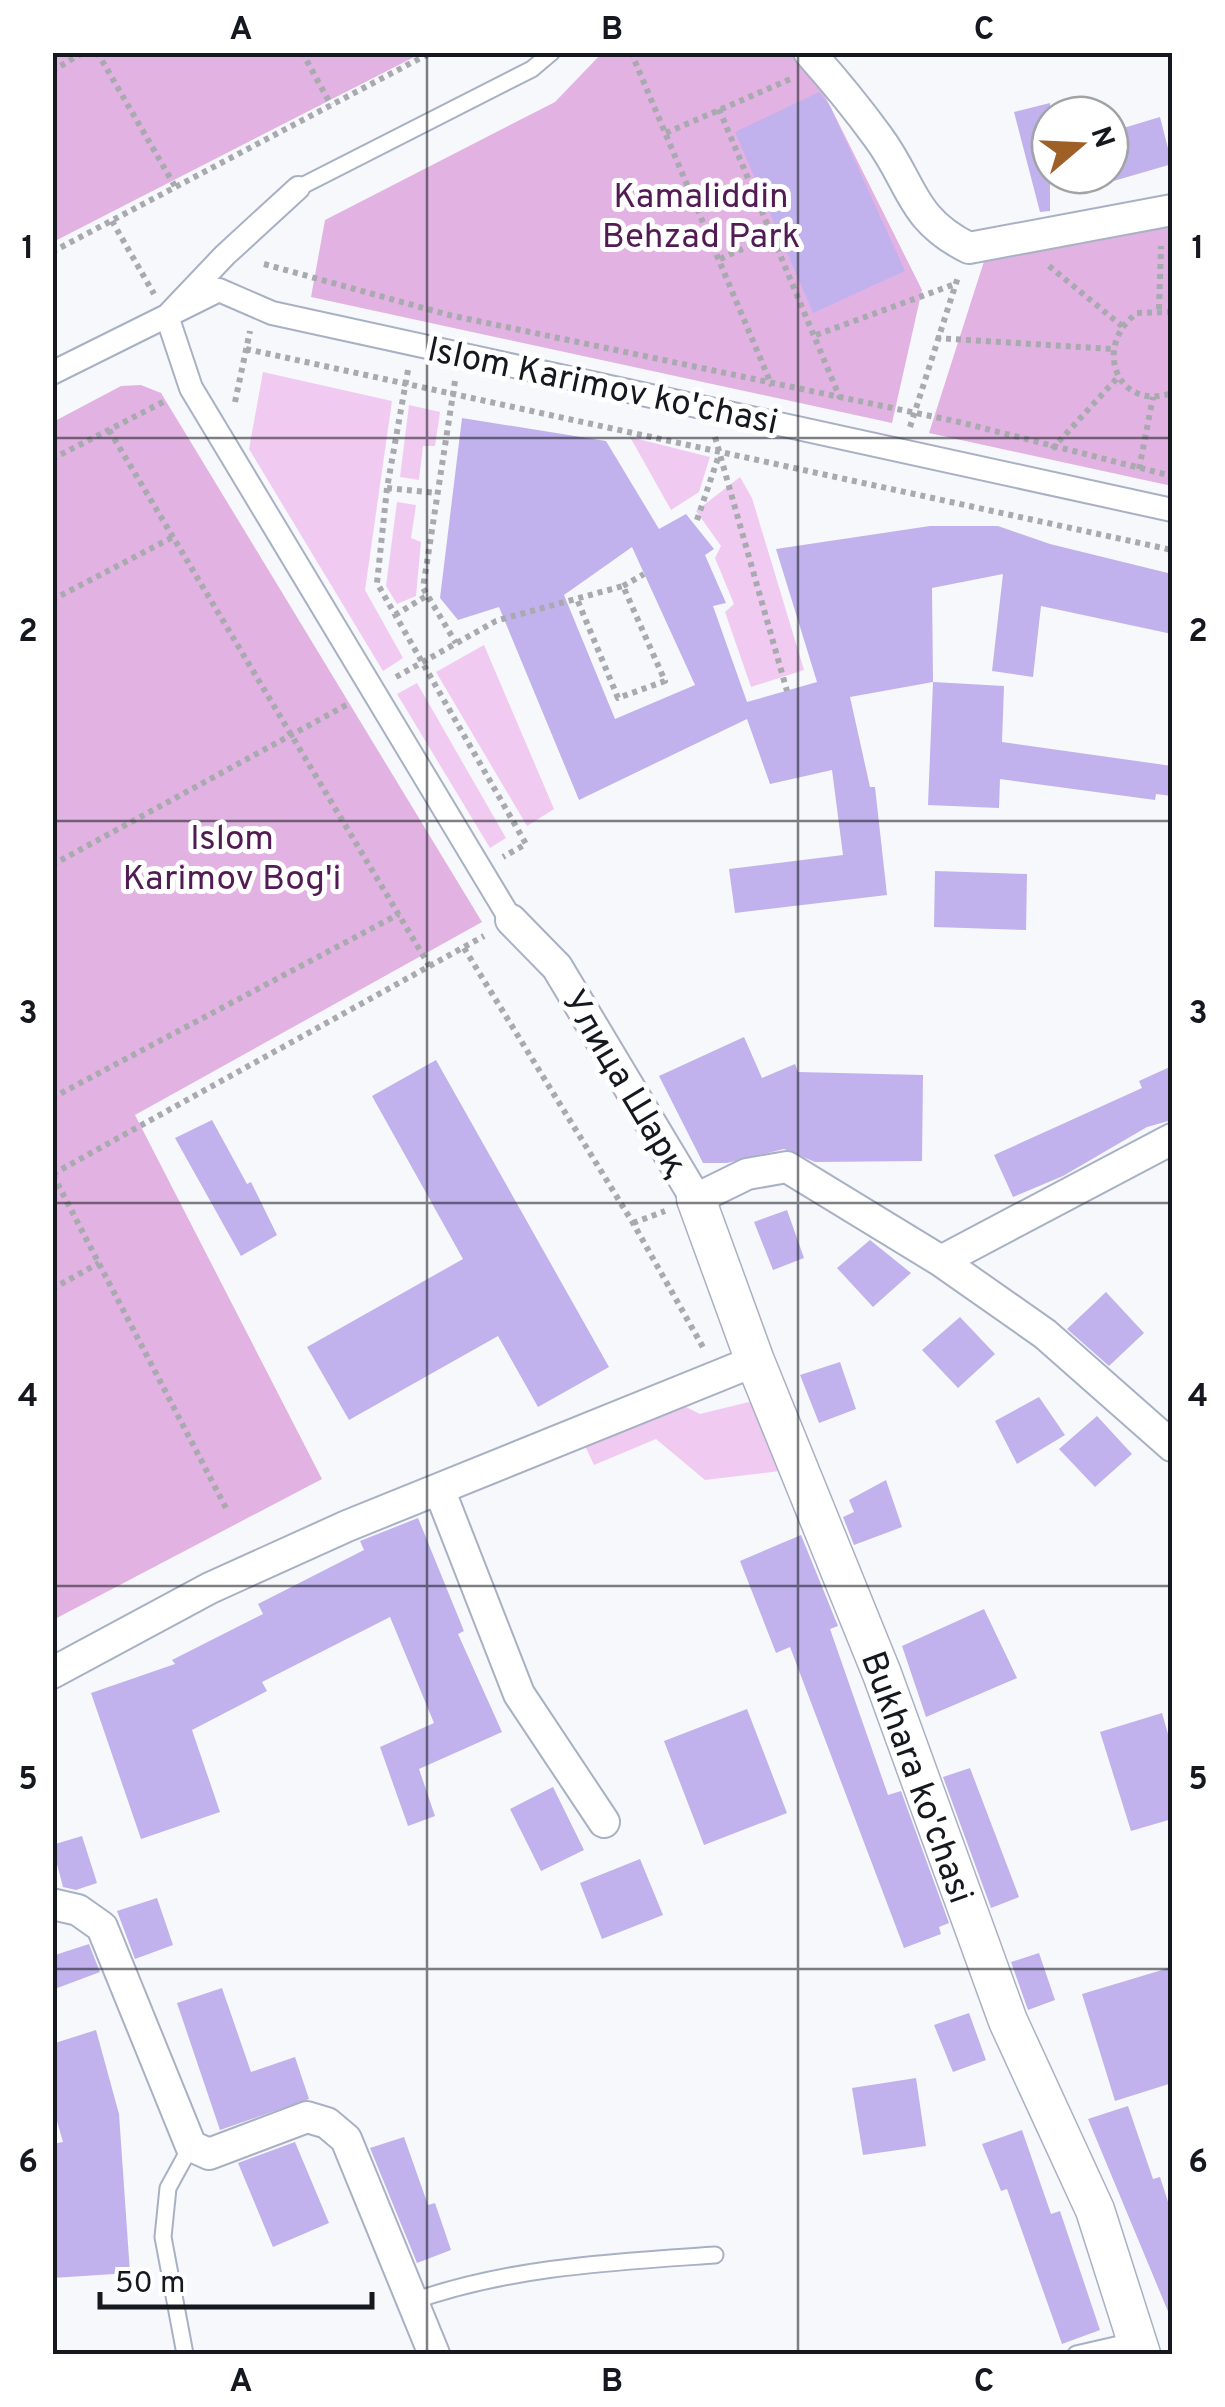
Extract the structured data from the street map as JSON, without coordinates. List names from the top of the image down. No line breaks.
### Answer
{"streets":{"street":["Islom Karimov ko'chasi","Улица Шарқ","Bukhara ko'chasi"]},"crossings":[["Улица Шарқ","Bukhara ko'chasi"]],"parks":["Kamaliddin Behzad Park","Islom Karimov Bog'i"],"scale_bar":"50 m","north":"right","grid":{"columns":["A","B","C"],"rows":["1","2","3","4","5","6"]}}
